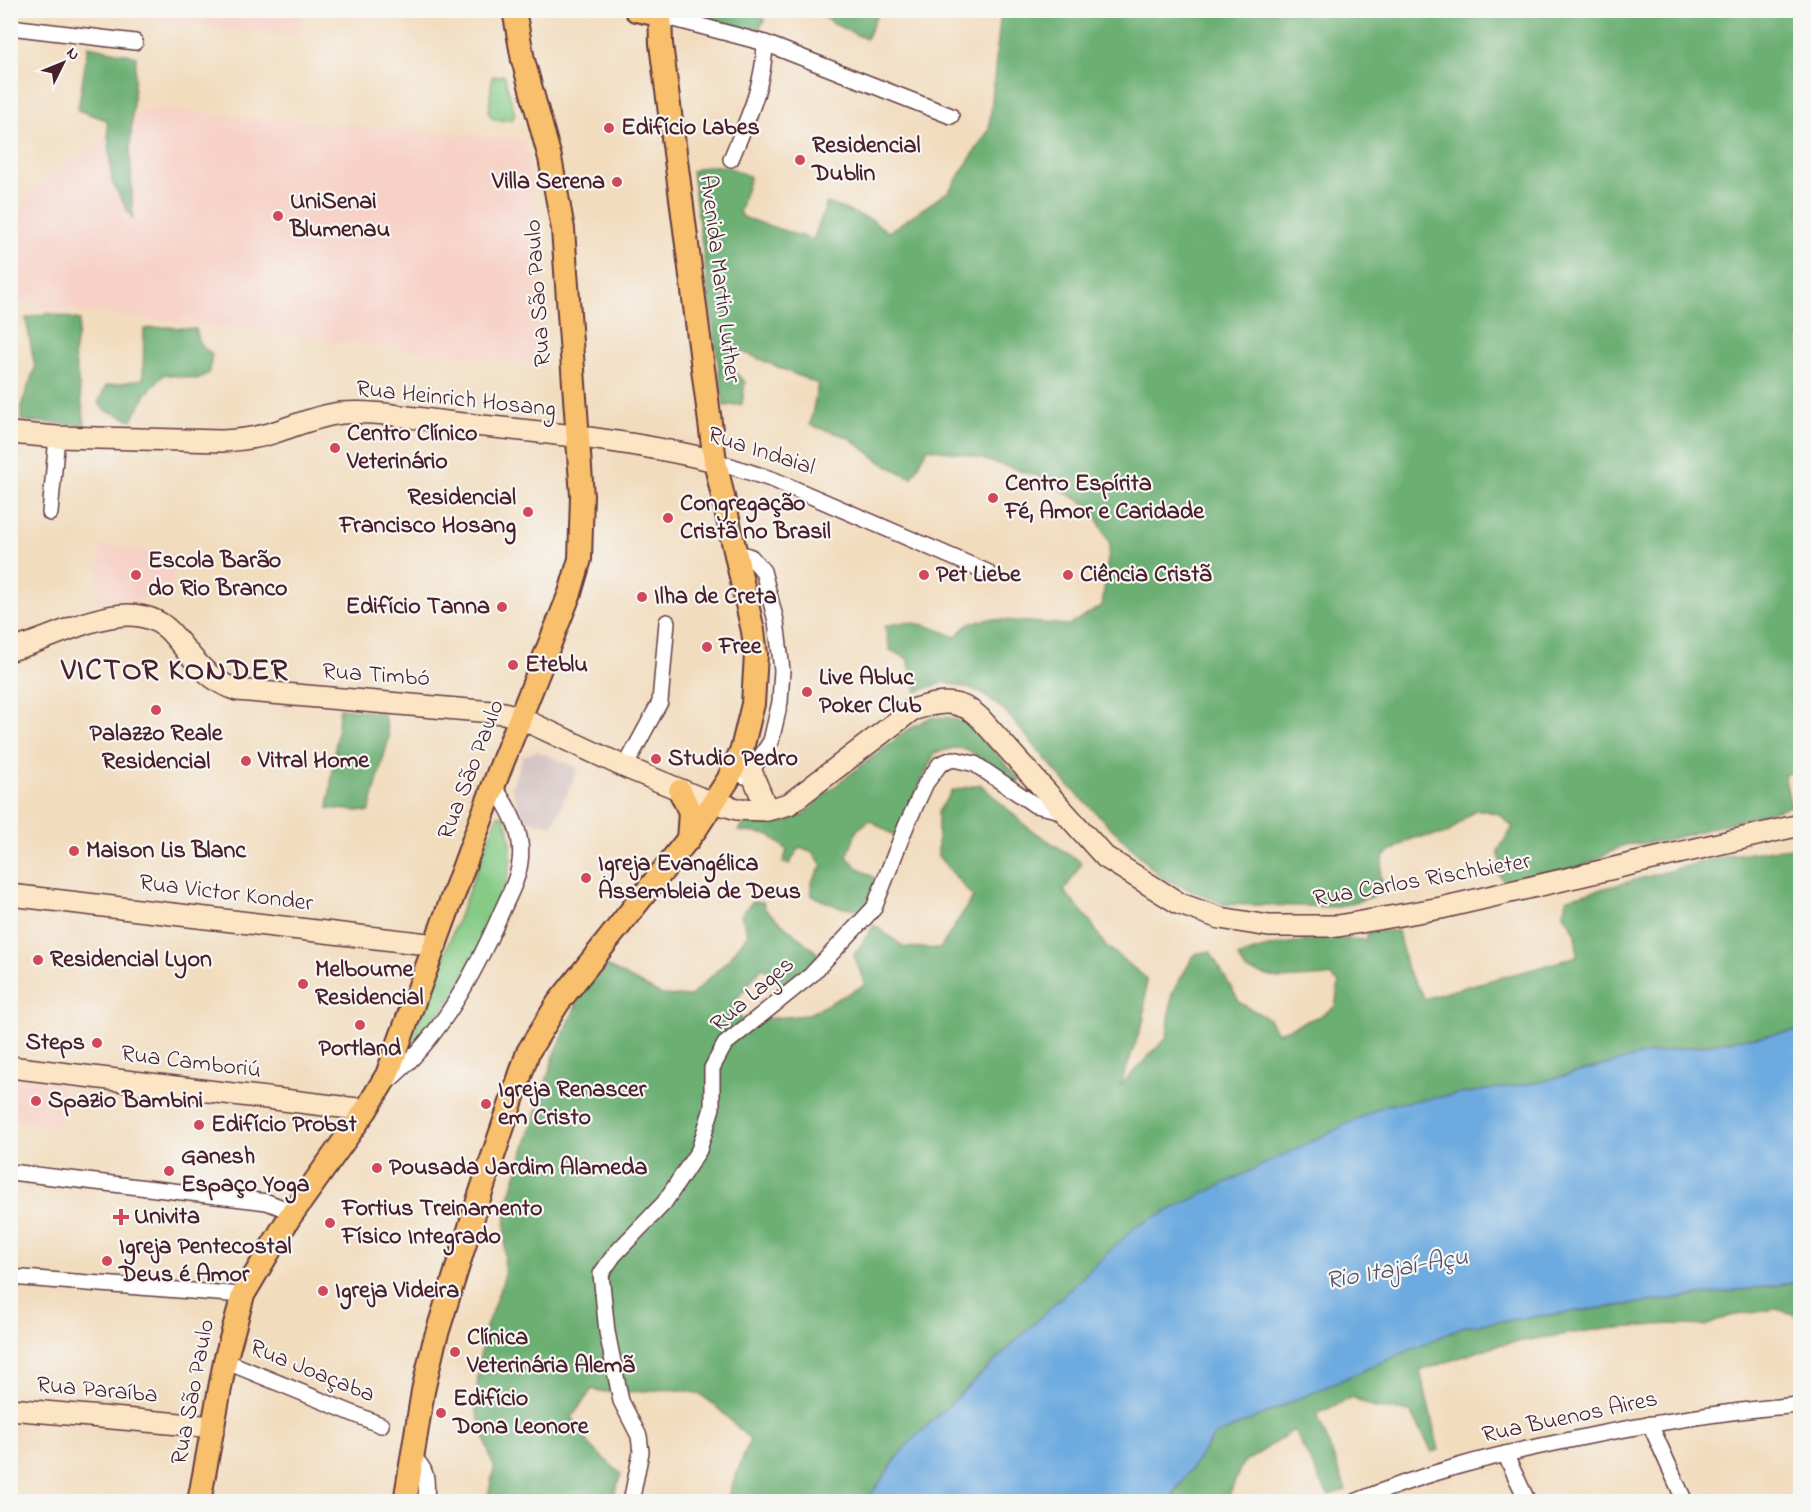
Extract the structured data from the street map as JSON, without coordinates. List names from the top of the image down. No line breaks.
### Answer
{"streets":{"main road":["Avenida Martin Luther","Rua São Paulo"],"street":["Rua Heinrich Hosang","Rua Indaial","Rua Timbó","Rua Carlos Rischbieter","Rua Victor Konder","Rua Lages","Rua Camboriú","Rua Joaçaba","Rua Paraíba","Rua Buenos Aires"]},"crossings":[["Avenida Martin Luther","Rua Indaial"],["Avenida Martin Luther","Rua Carlos Rischbieter"],["Rua São Paulo","Rua Heinrich Hosang"],["Rua São Paulo","Rua Indaial"],["Rua São Paulo","Rua Timbó"],["Rua São Paulo","Rua Carlos Rischbieter"],["Rua São Paulo","Rua Victor Konder"],["Rua São Paulo","Rua Camboriú"],["Rua São Paulo","Rua Joaçaba"],["Rua São Paulo","Rua Paraíba"],["Rua Heinrich Hosang","Rua Indaial"],["Rua Timbó","Rua Carlos Rischbieter"],["Rua Carlos Rischbieter","Rua Lages"]],"districts":["VICTOR KONDER"],"water":["Rio Itajaí-Açu"],"places":{"other":["Edifício Labes","Residencial Dublin","Villa Serena","UniSenai Blumenau","Centro Clínico Veterinário","Centro Espírita Fé, Amor e Caridade","Residencial Francisco Hosang","Congregação Cristã no Brasil","Escola Barão do Rio Branco","Pet Liebe","Ciência Cristã","Ilha de Creta","Edifício Tanna","Free","Eteblu","Live Abluc Poker Club","Palazzo Reale Residencial","Studio Pedro","Vitral Home","Maison Lis Blanc","Igreja Evangélica Assembleia de Deus","Residencial Lyon","Melbourne Residencial","Portland","Steps","Spazio Bambini","Igreja Renascer em Cristo","Edifício Probst","Pousada Jardim Alameda","Ganesh Espaço Yoga","Fortius Treinamento Físico Integrado","Igreja Pentecostal Deus é Amor","Igreja Videira","Clínica Veterinária Alemã","Edifício Dona Leonore"],"health":["Univita"]},"north":"top right"}
